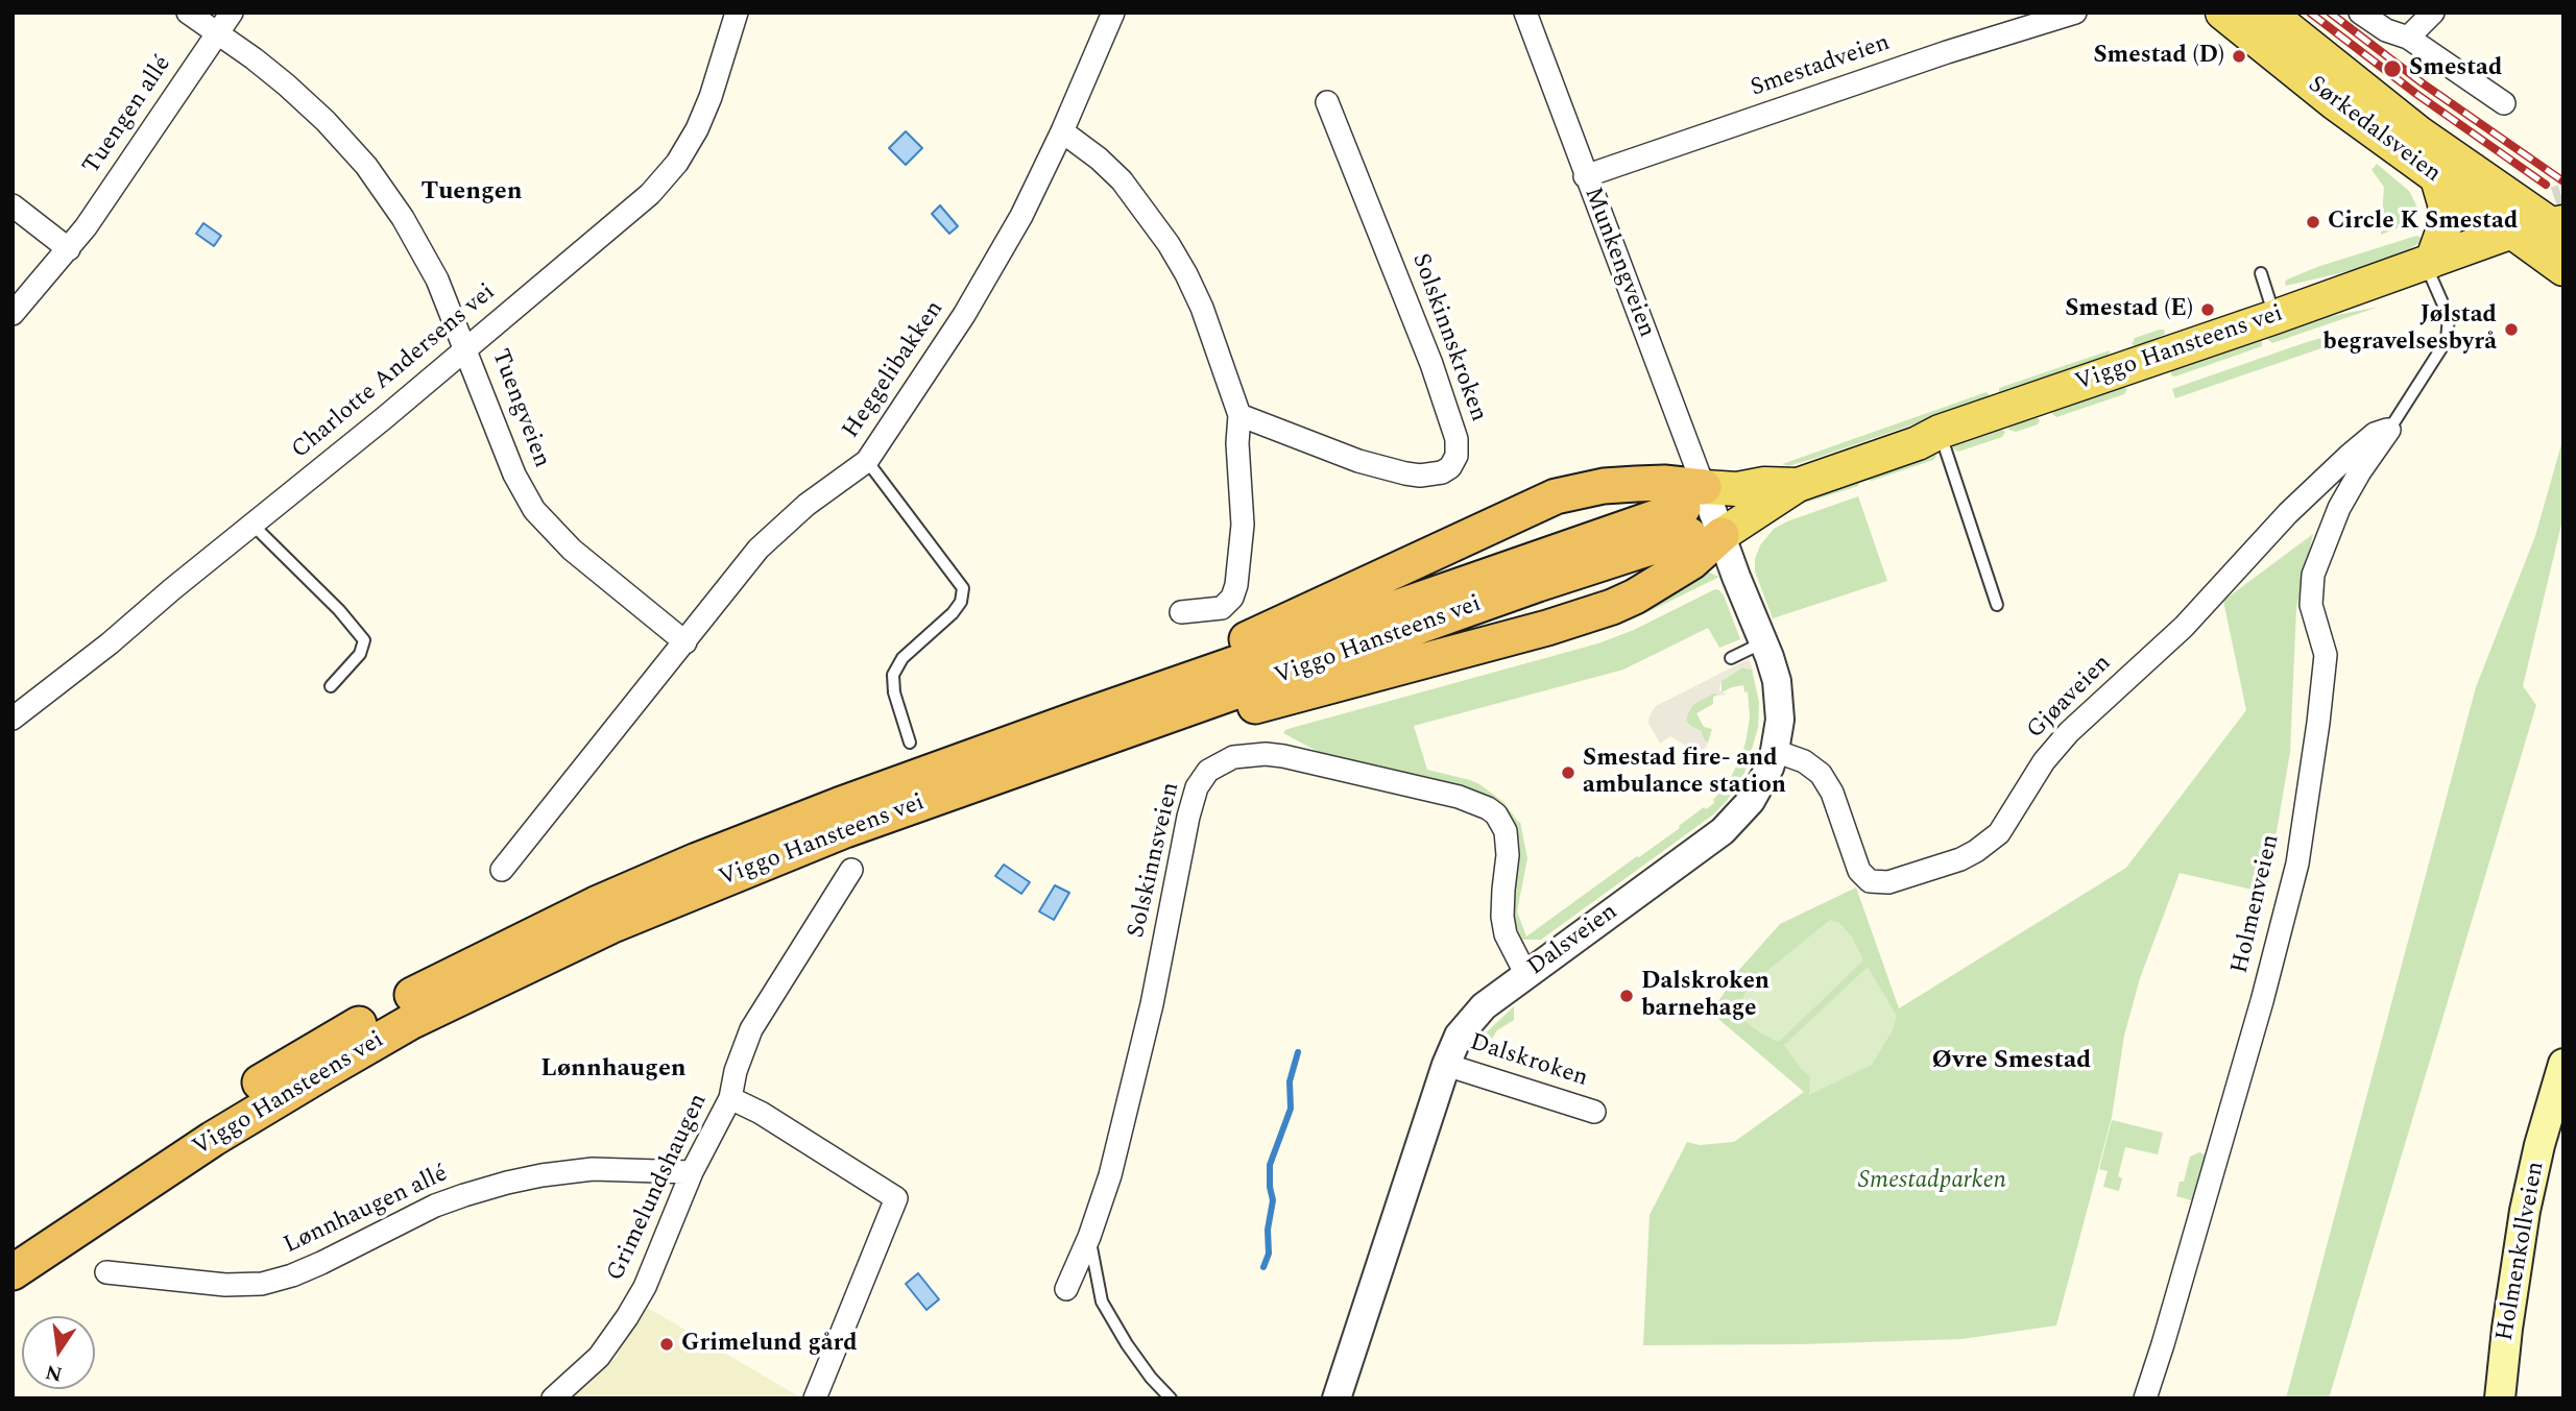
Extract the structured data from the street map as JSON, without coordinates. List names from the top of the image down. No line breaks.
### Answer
{"streets":{"highway":["Viggo Hansteens vei"],"main road":["Sørkedalsveien","Holmenkollveien"],"street":["Smestadveien","Tuengen allé","Munkengveien","Solskinnskroken","Heggelibakken","Charlotte Andersens vei","Tuengveien","Gjøaveien","Solskinnsveien","Holmenveien","Dalsveien","Dalskroken","Grimelundshaugen","Lønnhaugen allé"]},"crossings":[["Smestadveien","Munkengveien"],["Tuengen allé","Tuengveien"],["Sørkedalsveien","Viggo Hansteens vei"],["Munkengveien","Viggo Hansteens vei"],["Munkengveien","Dalsveien"],["Viggo Hansteens vei","Dalsveien"],["Heggelibakken","Tuengveien"],["Charlotte Andersens vei","Tuengveien"],["Gjøaveien","Holmenveien"],["Gjøaveien","Dalsveien"],["Solskinnsveien","Dalsveien"],["Dalsveien","Dalskroken"],["Grimelundshaugen","Lønnhaugen allé"]],"districts":["Tuengen","Øvre Smestad","Lønnhaugen"],"parks":["Smestadparken"],"places":["Smestad (D)","Smestad","Circle K Smestad","Smestad (E)","Jølstad begravelsesbyrå","Smestad fire- and ambulance station","Dalskroken barnehage","Grimelund gård"],"north":"bottom"}
